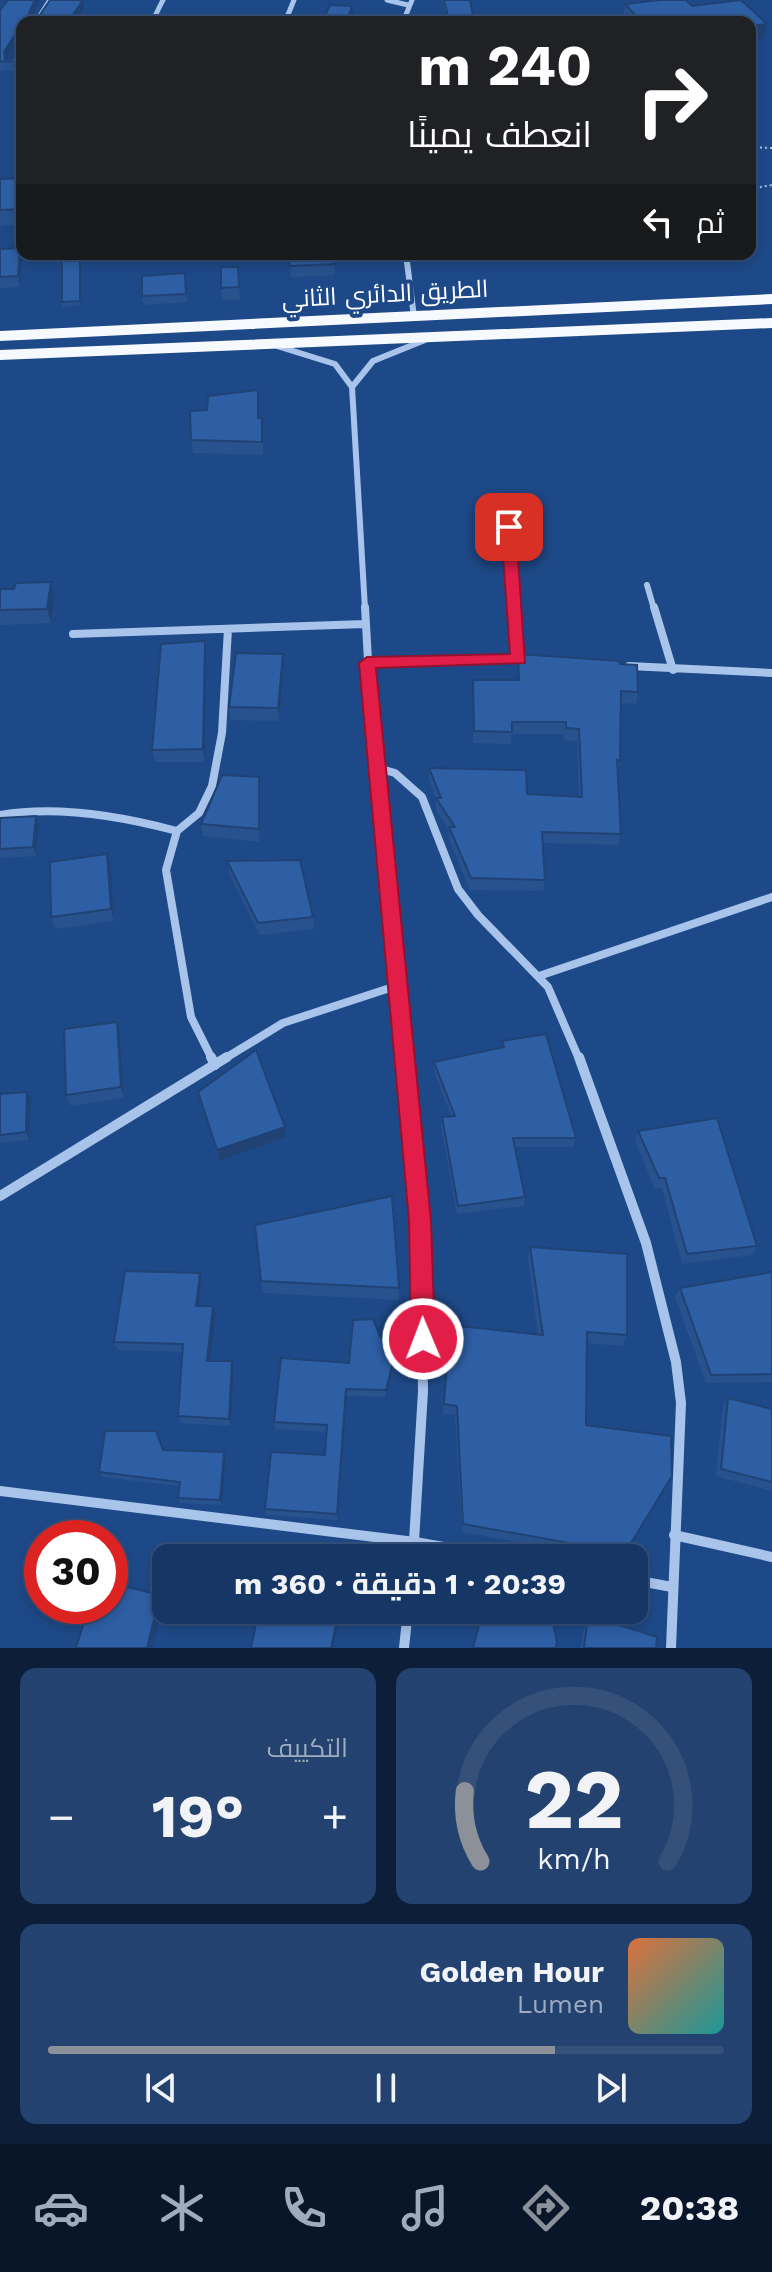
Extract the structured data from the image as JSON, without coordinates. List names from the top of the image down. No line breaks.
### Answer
{"streets":{"highway":["الطريق الدائري الثاني"]},"page":{"turn":["240 m","انعطف يمينًا"],"then":"ثم","limit":"30","trip":"20:39 · 1 دقيقة · 360 m","tile":"التكييف","heat":["−","19°","+"],"song":["Golden Hour","Lumen"],"tabs":"20:38","gauge":["22","km/h"]}}
